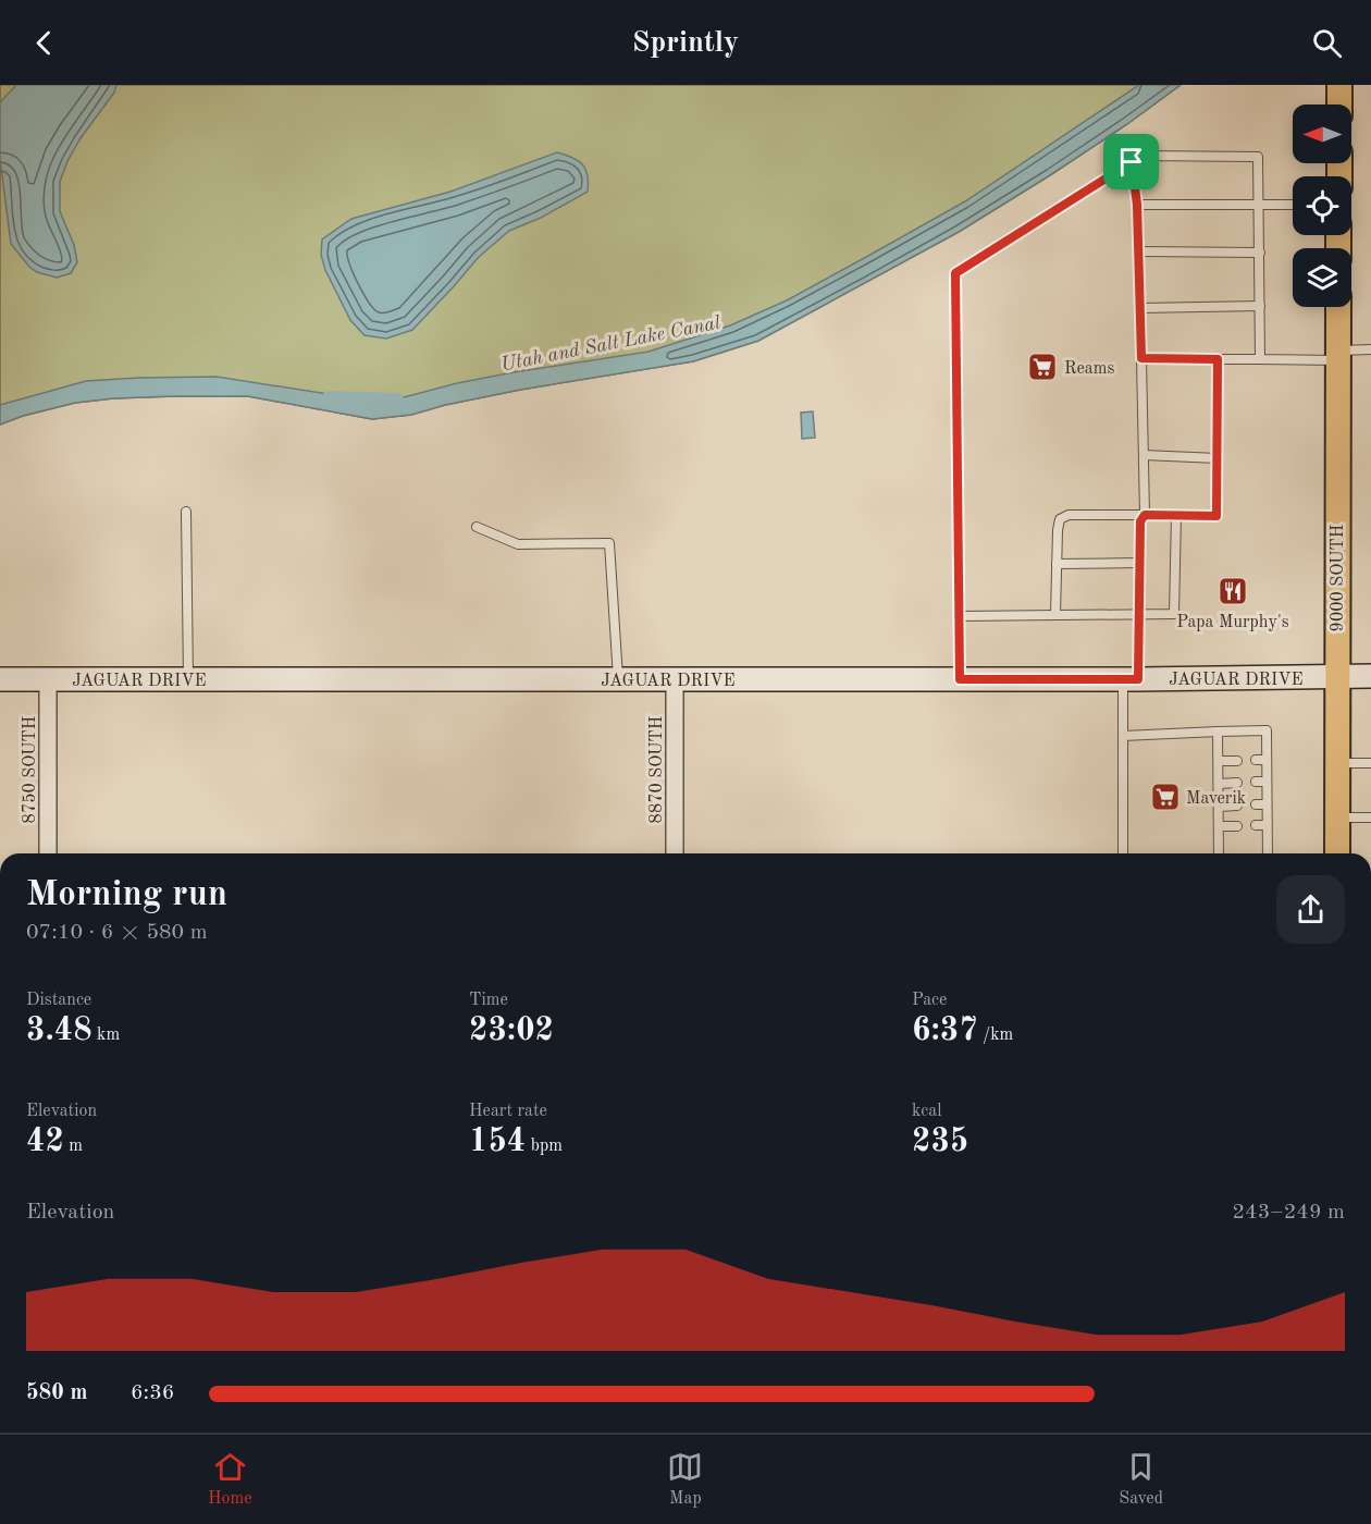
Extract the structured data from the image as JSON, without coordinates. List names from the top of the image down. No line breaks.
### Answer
{"streets":{"main road":["9000 SOUTH","JAGUAR DRIVE"],"street":["8750 SOUTH","8870 SOUTH"]},"crossings":[["9000 SOUTH","JAGUAR DRIVE"],["JAGUAR DRIVE","8750 SOUTH"],["JAGUAR DRIVE","8870 SOUTH"]],"water":["Utah and Salt Lake Canal"],"places":{"supermarket":["Reams","Maverik"],"restaurant":["Papa Murphy's"]},"north":"left","page":{"header":"Sprintly","heading":["Morning run","07:10 · 6 × 580 m"],"stats":[["Distance","3.48 km"],["Time","23:02"],["Pace","6:37 /km"],["Elevation","42 m"],["Heart rate","154 bpm"],["kcal","235"]],"chart":["Elevation","243–249 m"],"list":[{"name":"580 m","note":"6:36"}],"tabs":["Home","Map","Saved"]}}
